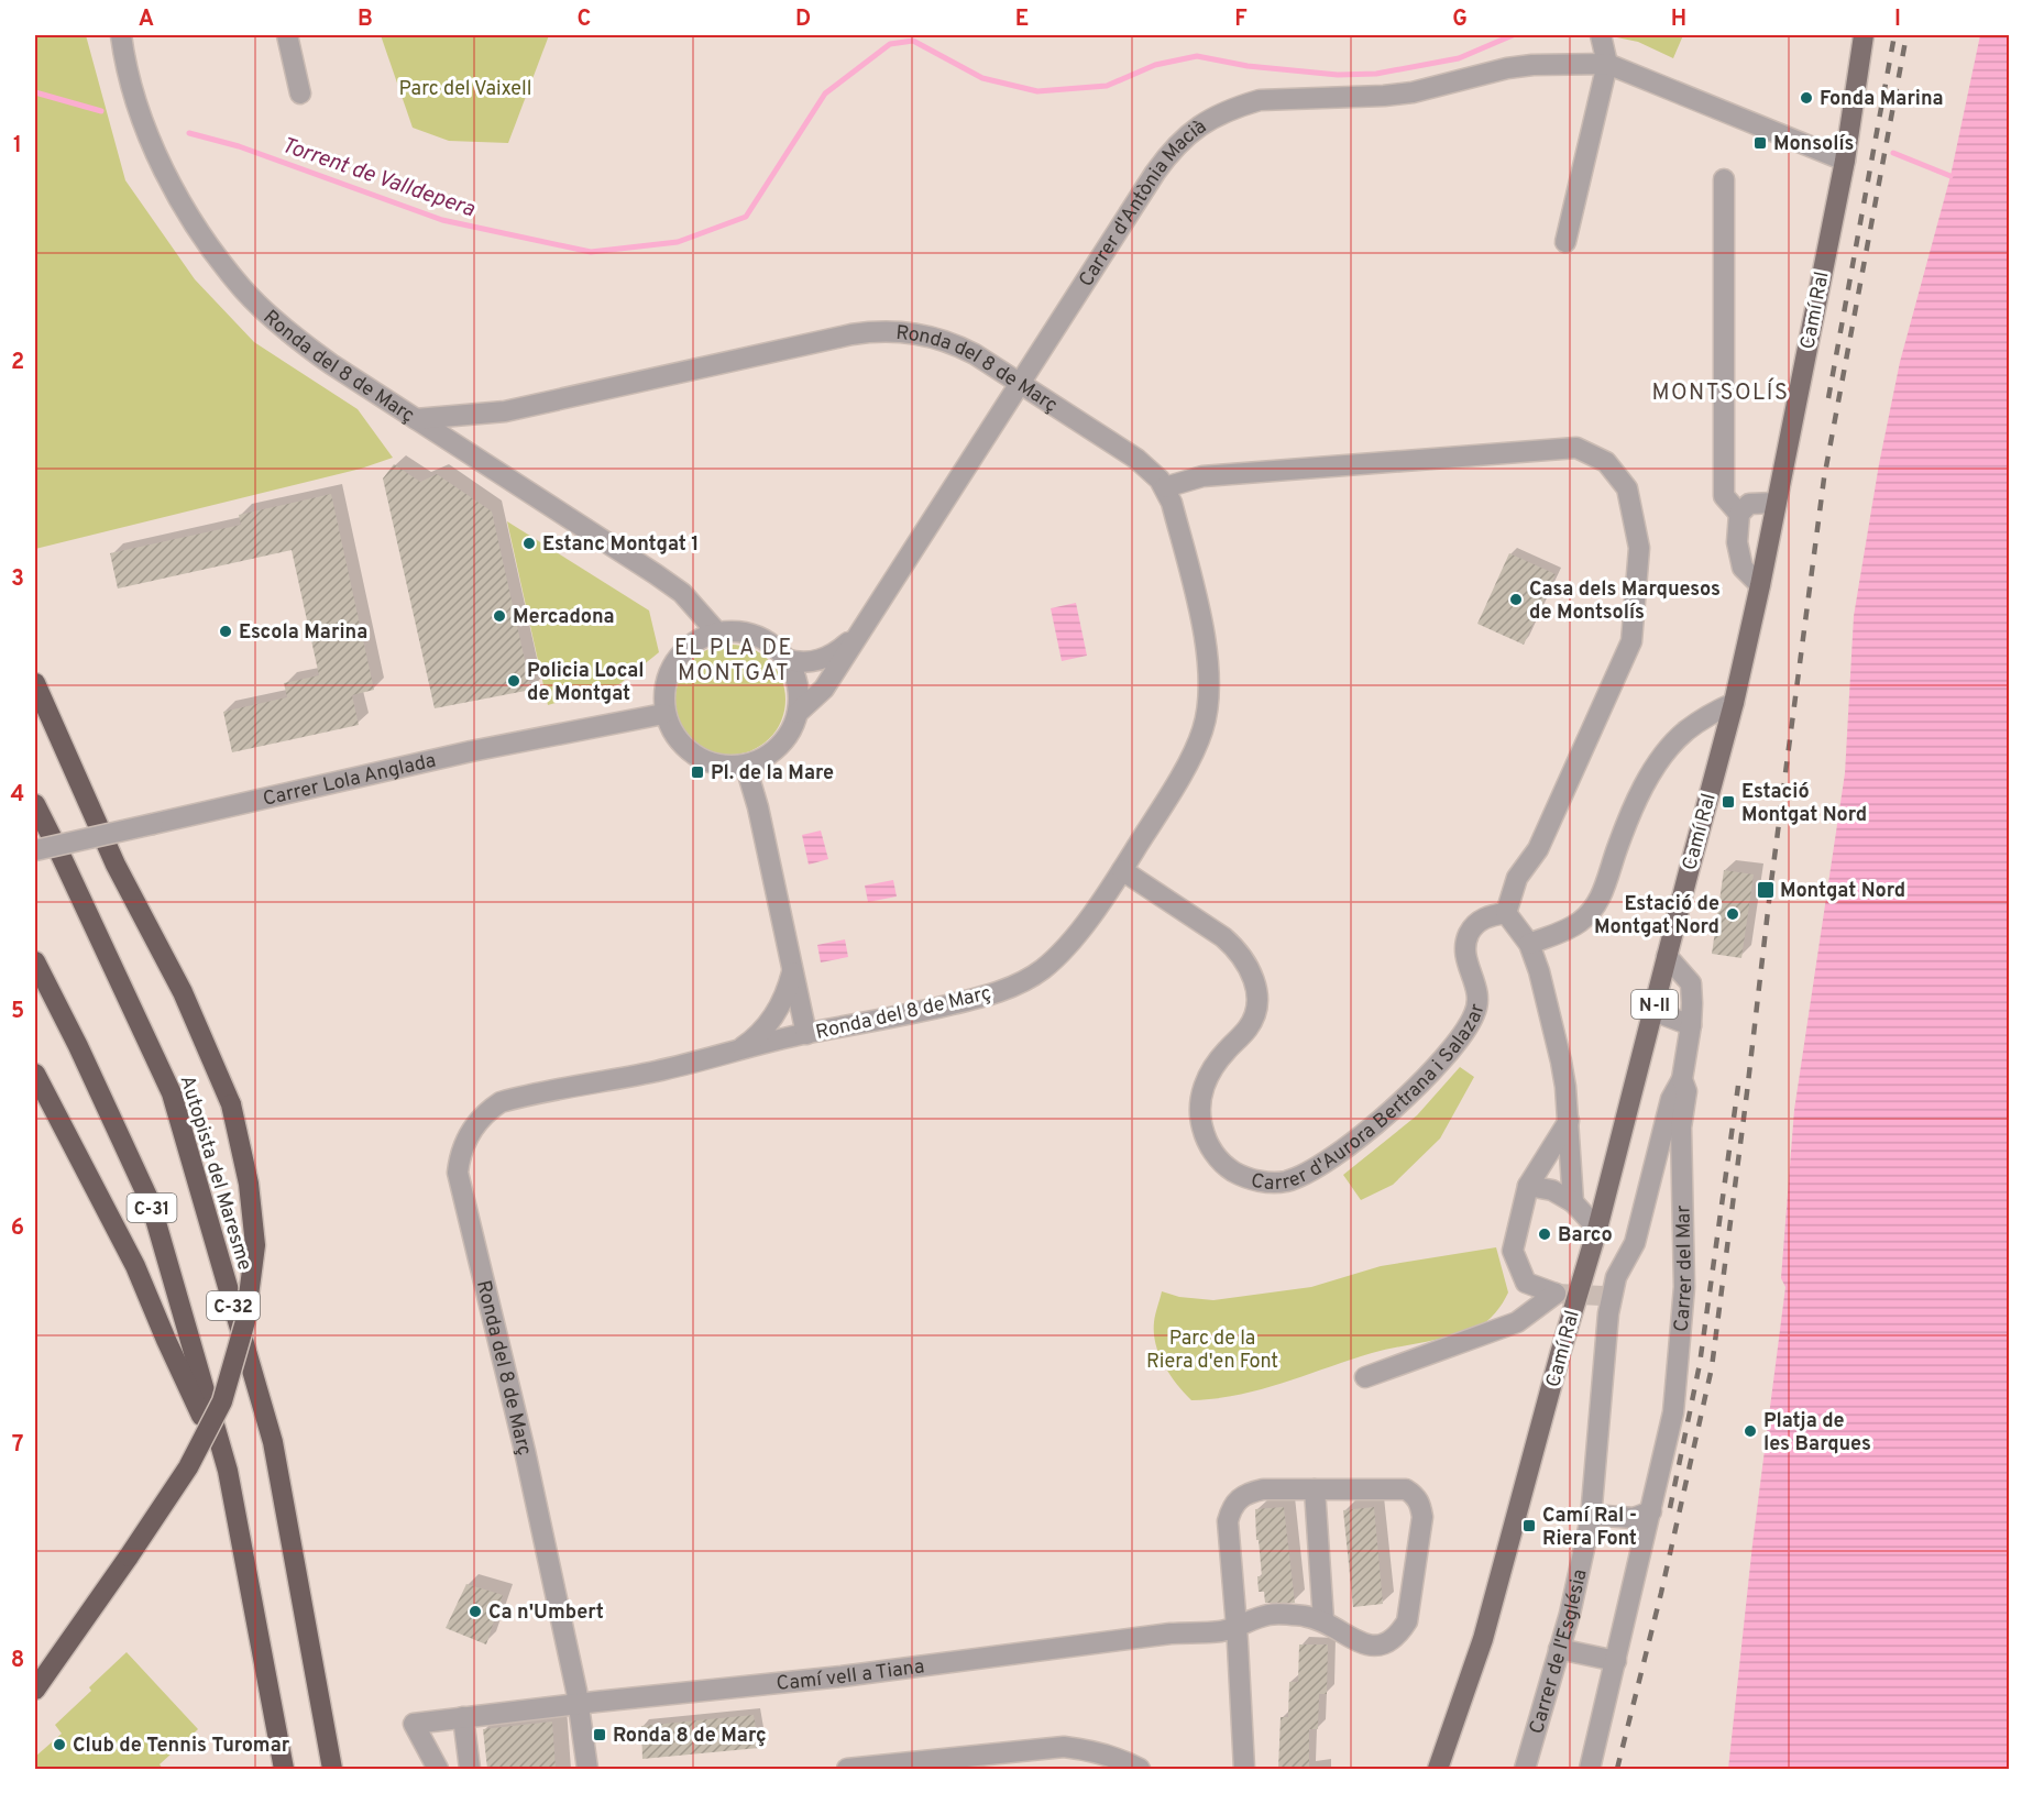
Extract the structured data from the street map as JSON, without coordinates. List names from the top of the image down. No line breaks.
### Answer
{"streets":{"highway":["Autopista del Maresme","C-31","C-32"],"main road":["Camí Ral","N-II"],"street":["Carrer d'Antònia Macià","Ronda del 8 de Març","Carrer Lola Anglada","Carrer d'Aurora Bertrana i Salazar","Carrer del Mar","Carrer de l'Església","Camí vell a Tiana"]},"crossings":[["Carrer d'Antònia Macià","Ronda del 8 de Març"],["Carrer d'Antònia Macià","Carrer Lola Anglada"],["Camí Ral","Carrer del Mar"],["Ronda del 8 de Març","Carrer d'Aurora Bertrana i Salazar"],["Ronda del 8 de Març","Camí vell a Tiana"],["Carrer del Mar","Carrer de l'Església"]],"districts":["MONTSOLÍS","EL PLA DE MONTGAT"],"water":["Torrent de Valldepera"],"parks":["Parc del Vaixell","Parc de la Riera d'en Font"],"places":{"other":["Fonda Marina","Estanc Montgat 1","Casa dels Marquesos de Montsolís","Mercadona","Escola Marina","Policia Local de Montgat","Estació de Montgat Nord","Barco","Platja de les Barques","Ca n'Umbert","Club de Tennis Turomar"],"transit":["Monsolís","Pl. de la Mare","Estació Montgat Nord","Montgat Nord","Camí Ral - Riera Font","Ronda 8 de Març"]},"grid":{"columns":["A","B","C","D","E","F","G","H","I"],"rows":["1","2","3","4","5","6","7","8"]}}
